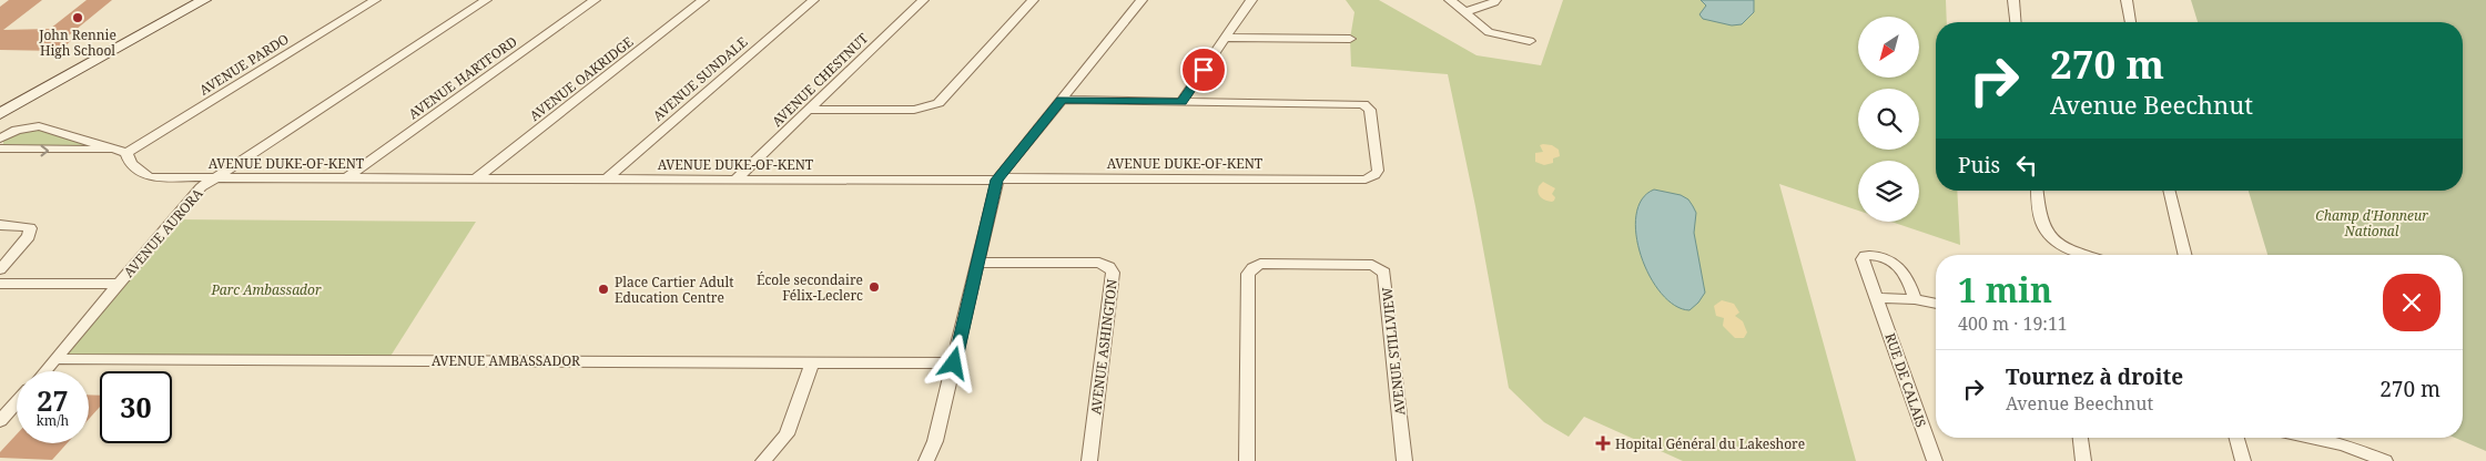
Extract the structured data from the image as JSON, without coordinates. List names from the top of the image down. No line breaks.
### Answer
{"streets":{"street":["AVENUE PARDO","AVENUE HARTFORD","AVENUE OAKRIDGE","AVENUE SUNDALE","AVENUE CHESTNUT","AVENUE DUKE-OF-KENT","AVENUE AURORA","AVENUE ASHINGTON","AVENUE STILLVIEW","AVENUE AMBASSADOR","RUE DE CALAIS"]},"crossings":[["AVENUE PARDO","AVENUE DUKE-OF-KENT"],["AVENUE HARTFORD","AVENUE DUKE-OF-KENT"],["AVENUE OAKRIDGE","AVENUE DUKE-OF-KENT"],["AVENUE SUNDALE","AVENUE DUKE-OF-KENT"],["AVENUE CHESTNUT","AVENUE DUKE-OF-KENT"],["AVENUE DUKE-OF-KENT","AVENUE AURORA"],["AVENUE AURORA","AVENUE AMBASSADOR"]],"parks":["Champ d'Honneur National","Parc Ambassador"],"places":{"other":["John Rennie High School","École secondaire Félix-Leclerc","Place Cartier Adult Education Centre"],"health":["Hopital Général du Lakeshore"]},"north":"bottom left","page":{"turn":["270 m","Avenue Beechnut"],"then":"Puis","heading":["1 min","400 m · 19:11"],"list":[{"name":"Tournez à droite","note":"Avenue Beechnut","value":"270 m"}],"speed":"27 km/h","limit":"30"}}
